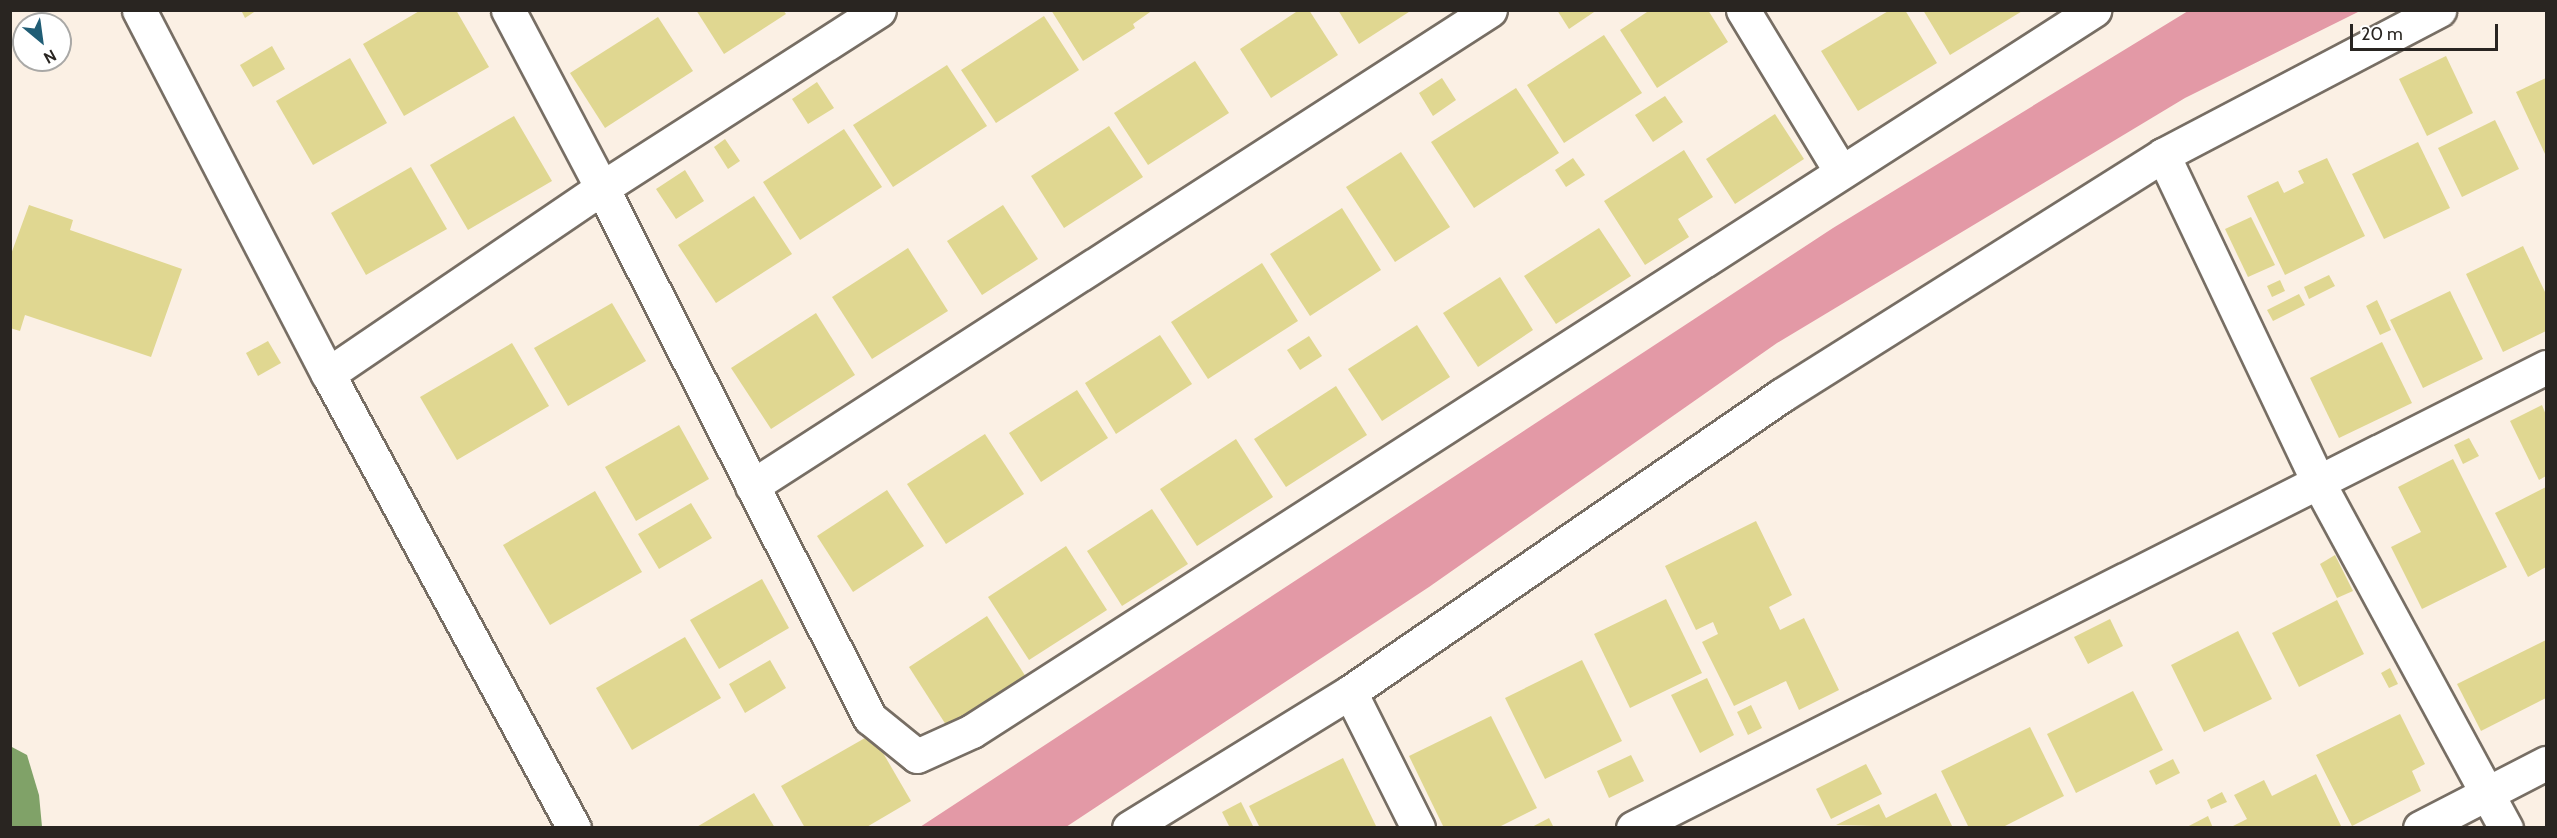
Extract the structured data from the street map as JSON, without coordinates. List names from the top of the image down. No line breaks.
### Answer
{"scale_bar":"20 m","north":"bottom right"}
